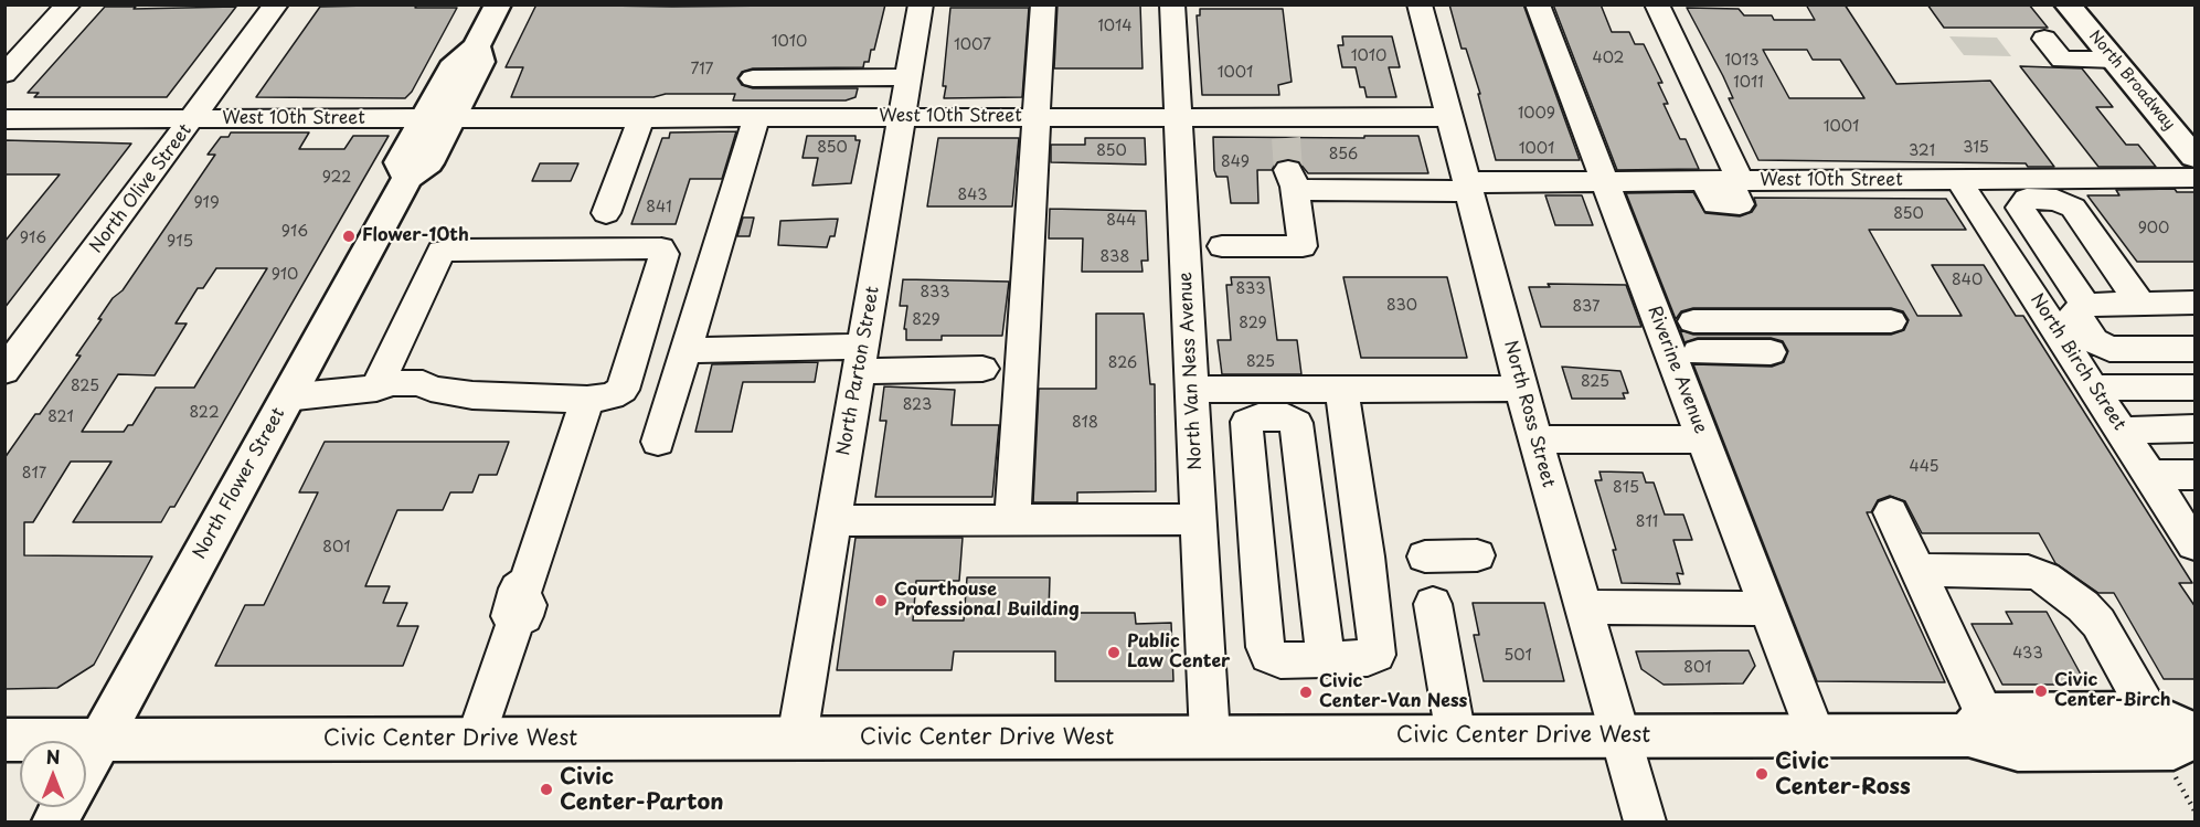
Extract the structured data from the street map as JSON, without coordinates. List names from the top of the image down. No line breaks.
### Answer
{"streets":{"main road":["North Broadway","North Flower Street","Civic Center Drive West"],"street":["West 10th Street","North Olive Street","North Birch Street","Riverine Avenue","North Parton Street","North Van Ness Avenue","North Ross Street"]},"crossings":[["West 10th Street","North Olive Street"],["West 10th Street","North Birch Street"],["West 10th Street","Riverine Avenue"],["West 10th Street","North Parton Street"],["West 10th Street","North Van Ness Avenue"],["West 10th Street","North Ross Street"],["West 10th Street","North Flower Street"],["Riverine Avenue","Civic Center Drive West"],["North Parton Street","Civic Center Drive West"],["North Van Ness Avenue","Civic Center Drive West"],["North Ross Street","Civic Center Drive West"],["North Flower Street","Civic Center Drive West"]],"places":["Flower-10th","Courthouse Professional Building","Public Law Center","Civic Center-Birch","Civic Center-Van Ness","Civic Center-Ross","Civic Center-Parton"],"house_numbers":["1014","1010","1007","1010","402","1013","717","1001","1011","1009","1001","850","315","1001","850","321","856","849","922","843","919","841","850","844","900","916","916","915","838","910","840","833","833","830","837","829","829","825","826","825","825","823","822","821","818","445","817","815","811","801","433","501","801"],"north":"top"}
